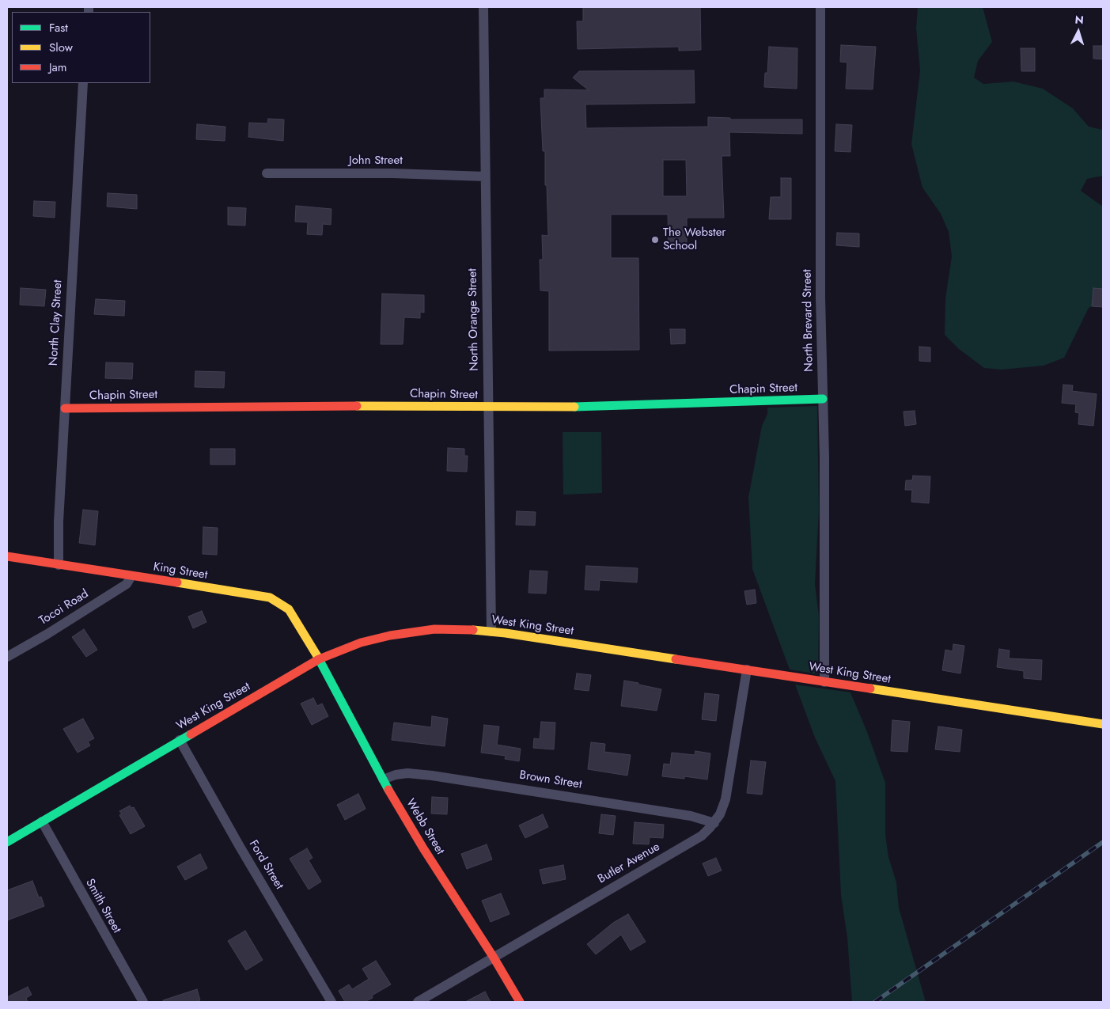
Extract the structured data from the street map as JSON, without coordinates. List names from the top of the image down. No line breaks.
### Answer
{"streets":{"street":["John Street","North Orange Street","North Brevard Street","North Clay Street","Chapin Street","King Street","Tocoi Road","West King Street","Brown Street","Webb Street","Butler Avenue","Ford Street","Smith Street"]},"crossings":[["John Street","North Orange Street"],["North Orange Street","Chapin Street"],["North Orange Street","West King Street"],["North Brevard Street","Chapin Street"],["North Brevard Street","West King Street"],["North Clay Street","Chapin Street"],["North Clay Street","King Street"],["King Street","Tocoi Road"],["King Street","West King Street"],["King Street","Webb Street"],["West King Street","Webb Street"],["West King Street","Butler Avenue"],["West King Street","Ford Street"],["West King Street","Smith Street"],["Brown Street","Webb Street"],["Brown Street","Butler Avenue"],["Webb Street","Butler Avenue"]],"places":["The Webster School"],"legend":["Fast","Slow","Jam"],"north":"top"}
